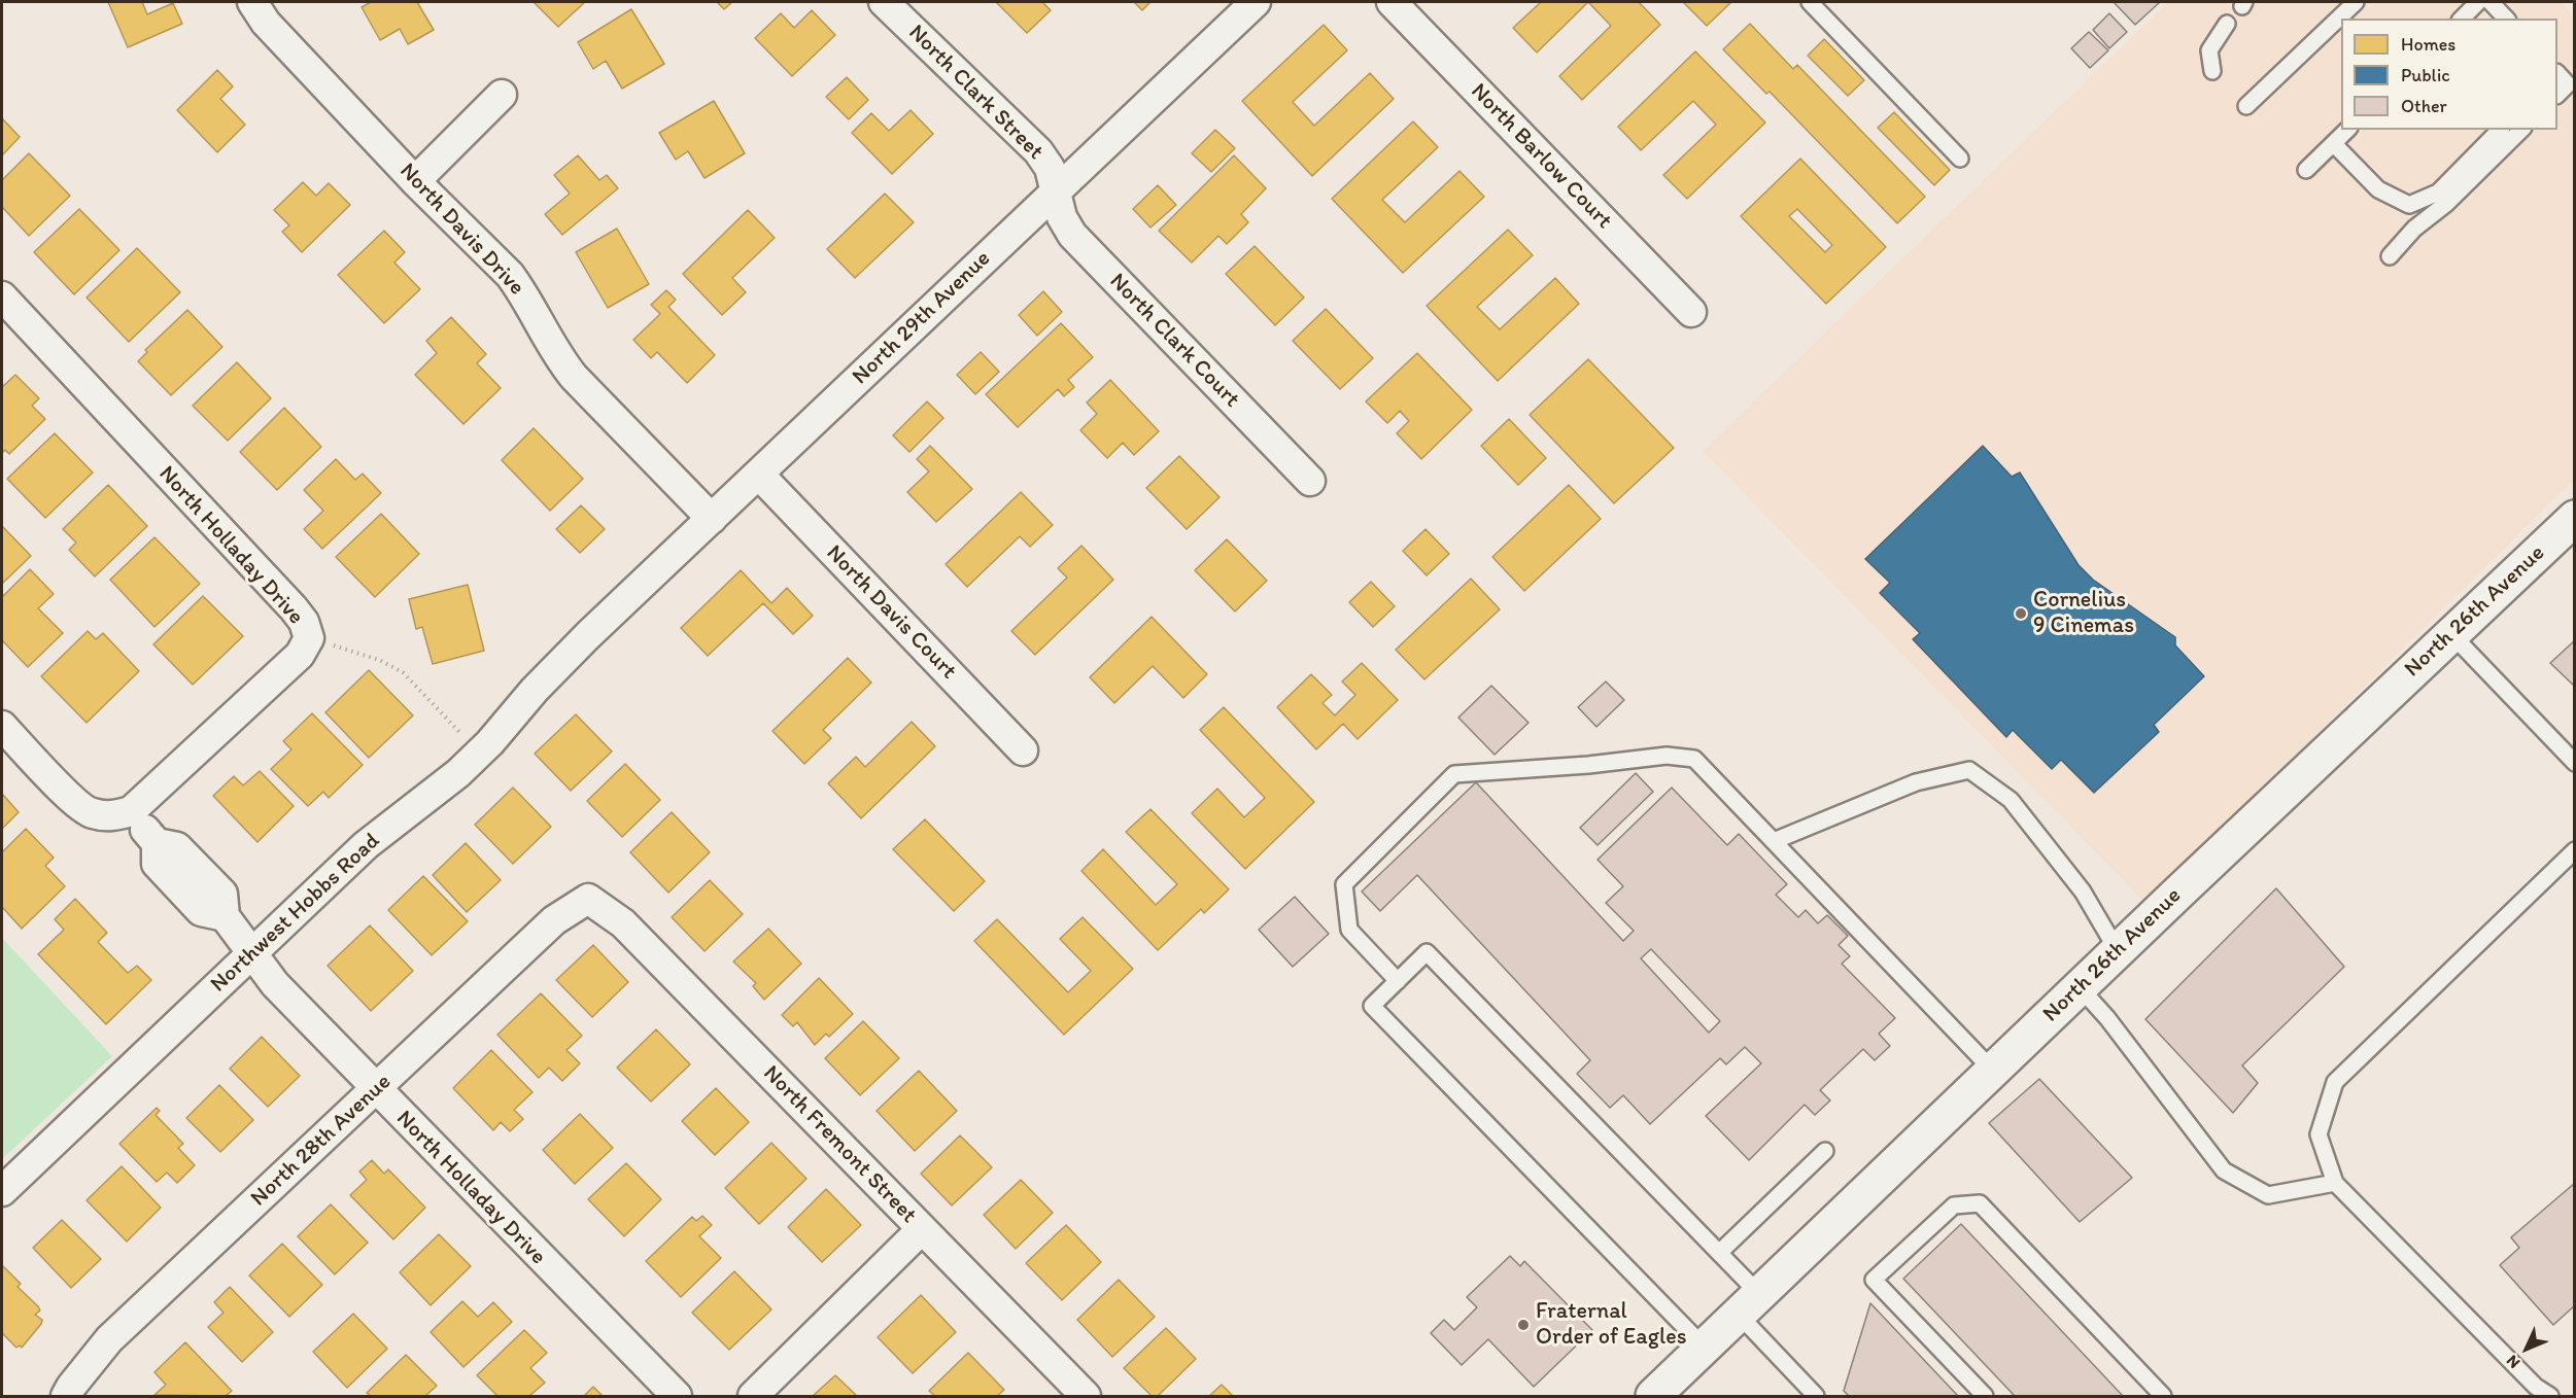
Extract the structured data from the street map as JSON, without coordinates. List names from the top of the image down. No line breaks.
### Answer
{"streets":{"street":["North Clark Street","North Barlow Court","North Davis Drive","North 29th Avenue","North Clark Court","North Holladay Drive","North 26th Avenue","North Davis Court","Northwest Hobbs Road","North 28th Avenue","North Fremont Street"]},"crossings":[["North Clark Street","North 29th Avenue"],["North Clark Street","North Clark Court"],["North Davis Drive","North 29th Avenue"],["North 29th Avenue","North Clark Court"],["North 29th Avenue","North Davis Court"],["North 29th Avenue","Northwest Hobbs Road"],["North Holladay Drive","Northwest Hobbs Road"],["North Holladay Drive","North 28th Avenue"],["North 28th Avenue","North Fremont Street"]],"places":["Cornelius 9 Cinemas","Fraternal Order of Eagles"],"legend":["Homes","Public","Other"],"north":"bottom left"}
